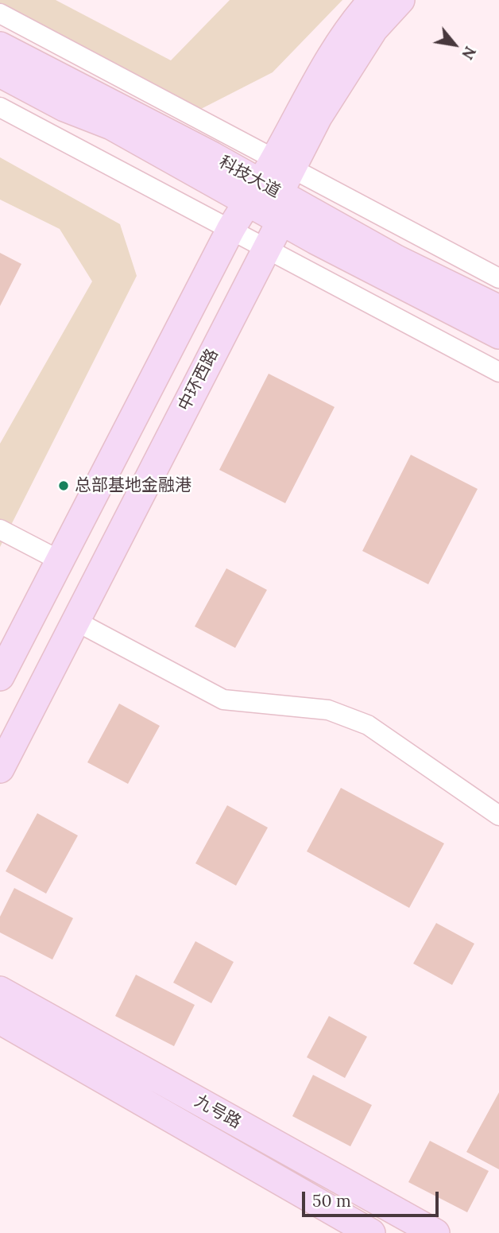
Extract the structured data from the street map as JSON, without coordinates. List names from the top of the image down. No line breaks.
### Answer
{"streets":{"street":["科技大道","中环西路","九号路"]},"crossings":[["科技大道","中环西路"]],"places":["总部基地金融港"],"scale_bar":"50 m","north":"bottom right"}
